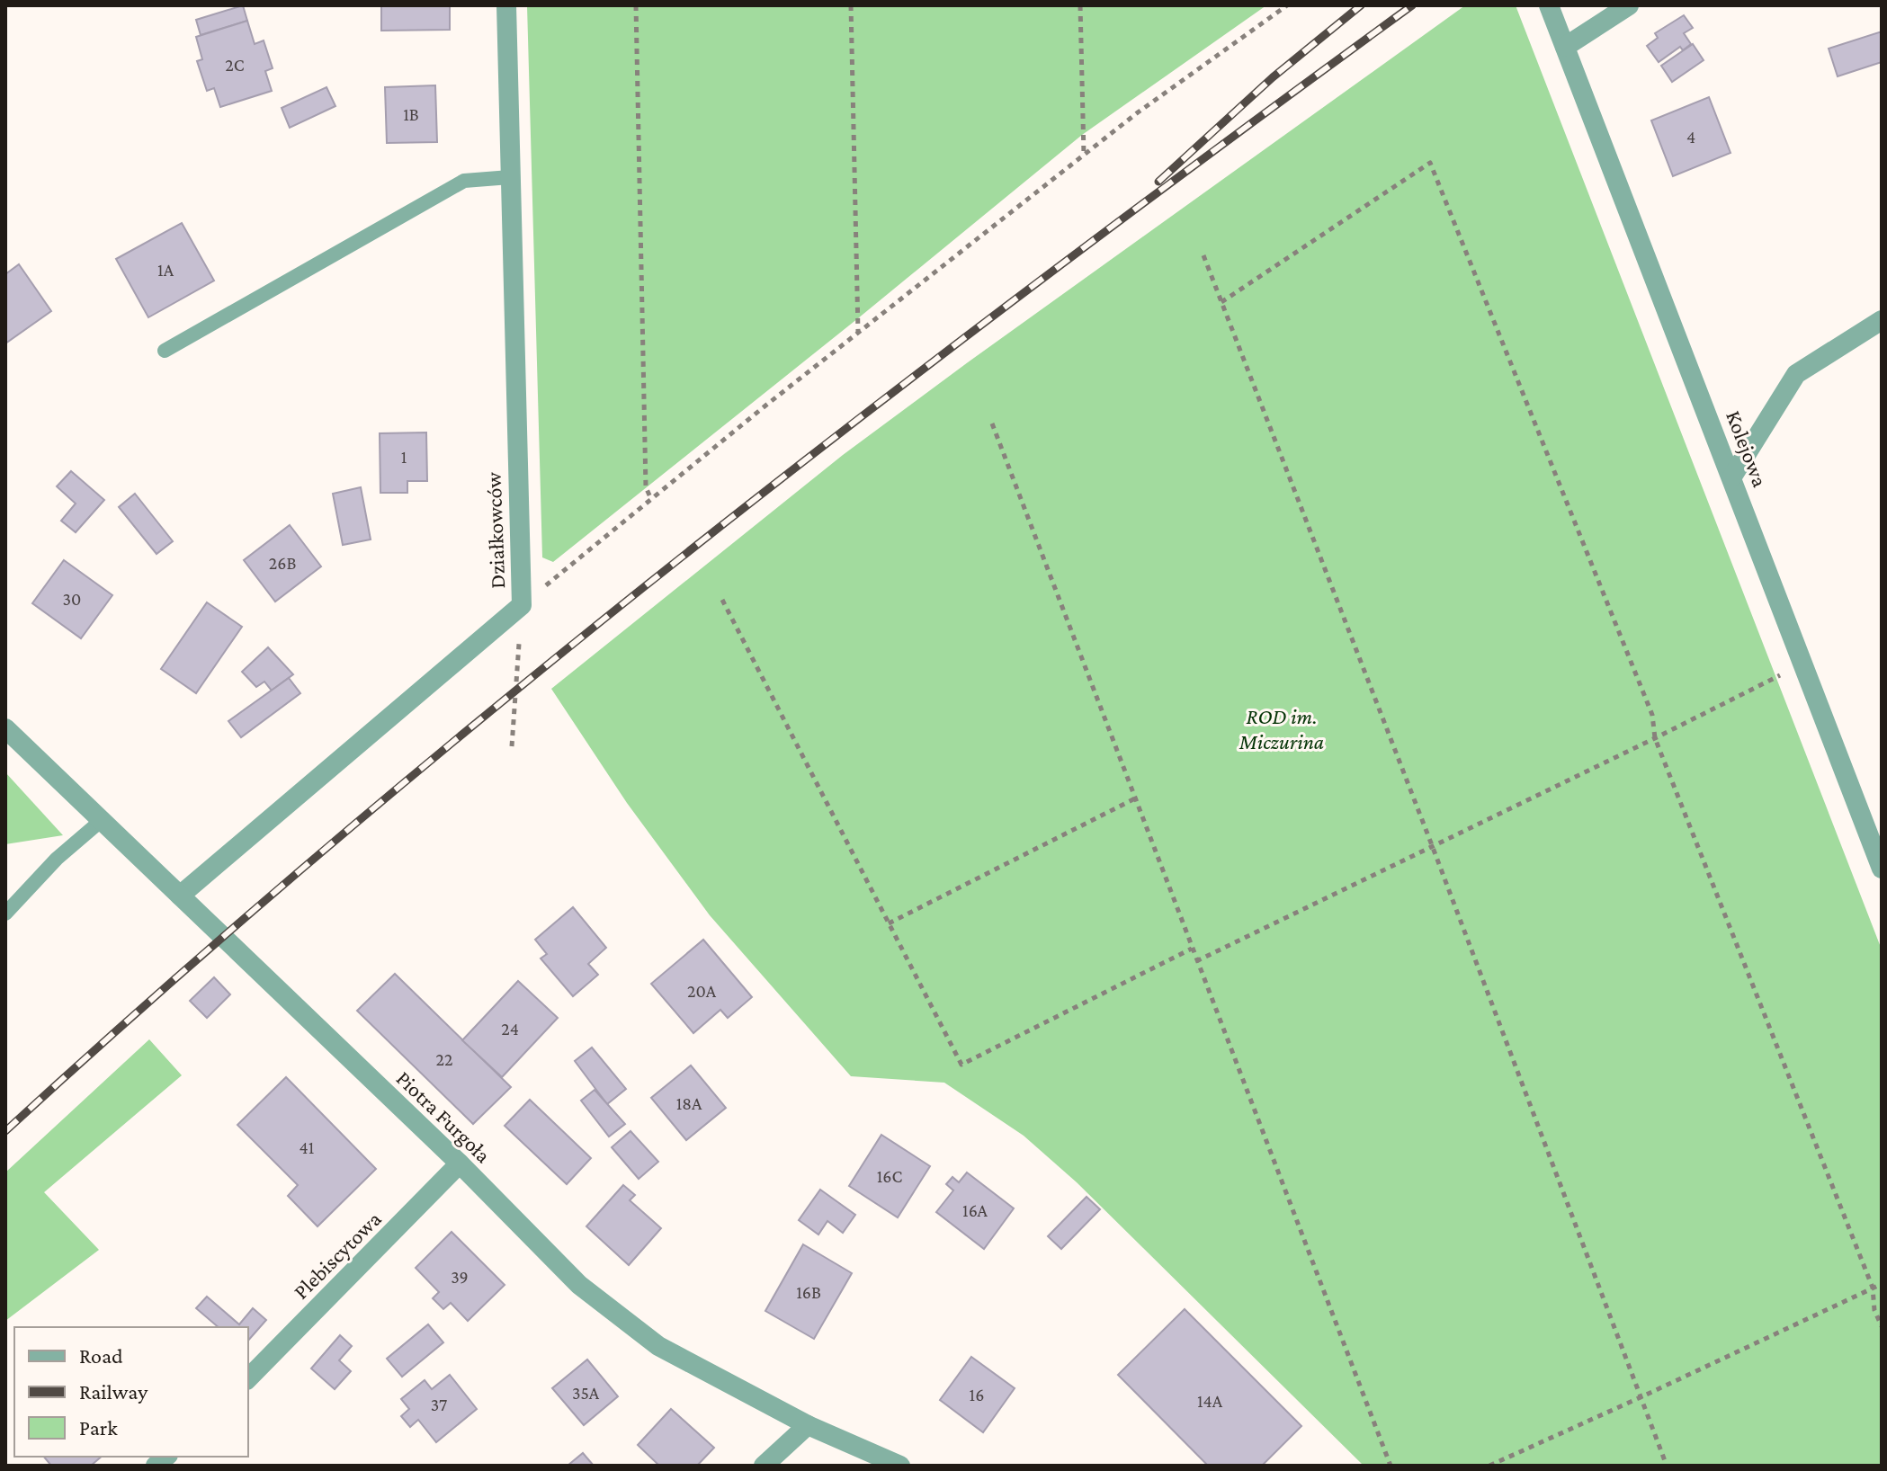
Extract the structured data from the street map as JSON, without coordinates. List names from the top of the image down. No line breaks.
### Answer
{"streets":{"street":["Kolejowa","Działkowców","Piotra Furgoła","Plebiscytowa"]},"crossings":[["Działkowców","Piotra Furgoła"],["Piotra Furgoła","Plebiscytowa"]],"parks":["ROD im. Miczurina"],"house_numbers":["2C","1B","4","1A","1","26B","30","20A","24","22","18A","41","16C","16A","39","16B","35A","16","14A","37"],"legend":["Road","Railway","Park"]}
